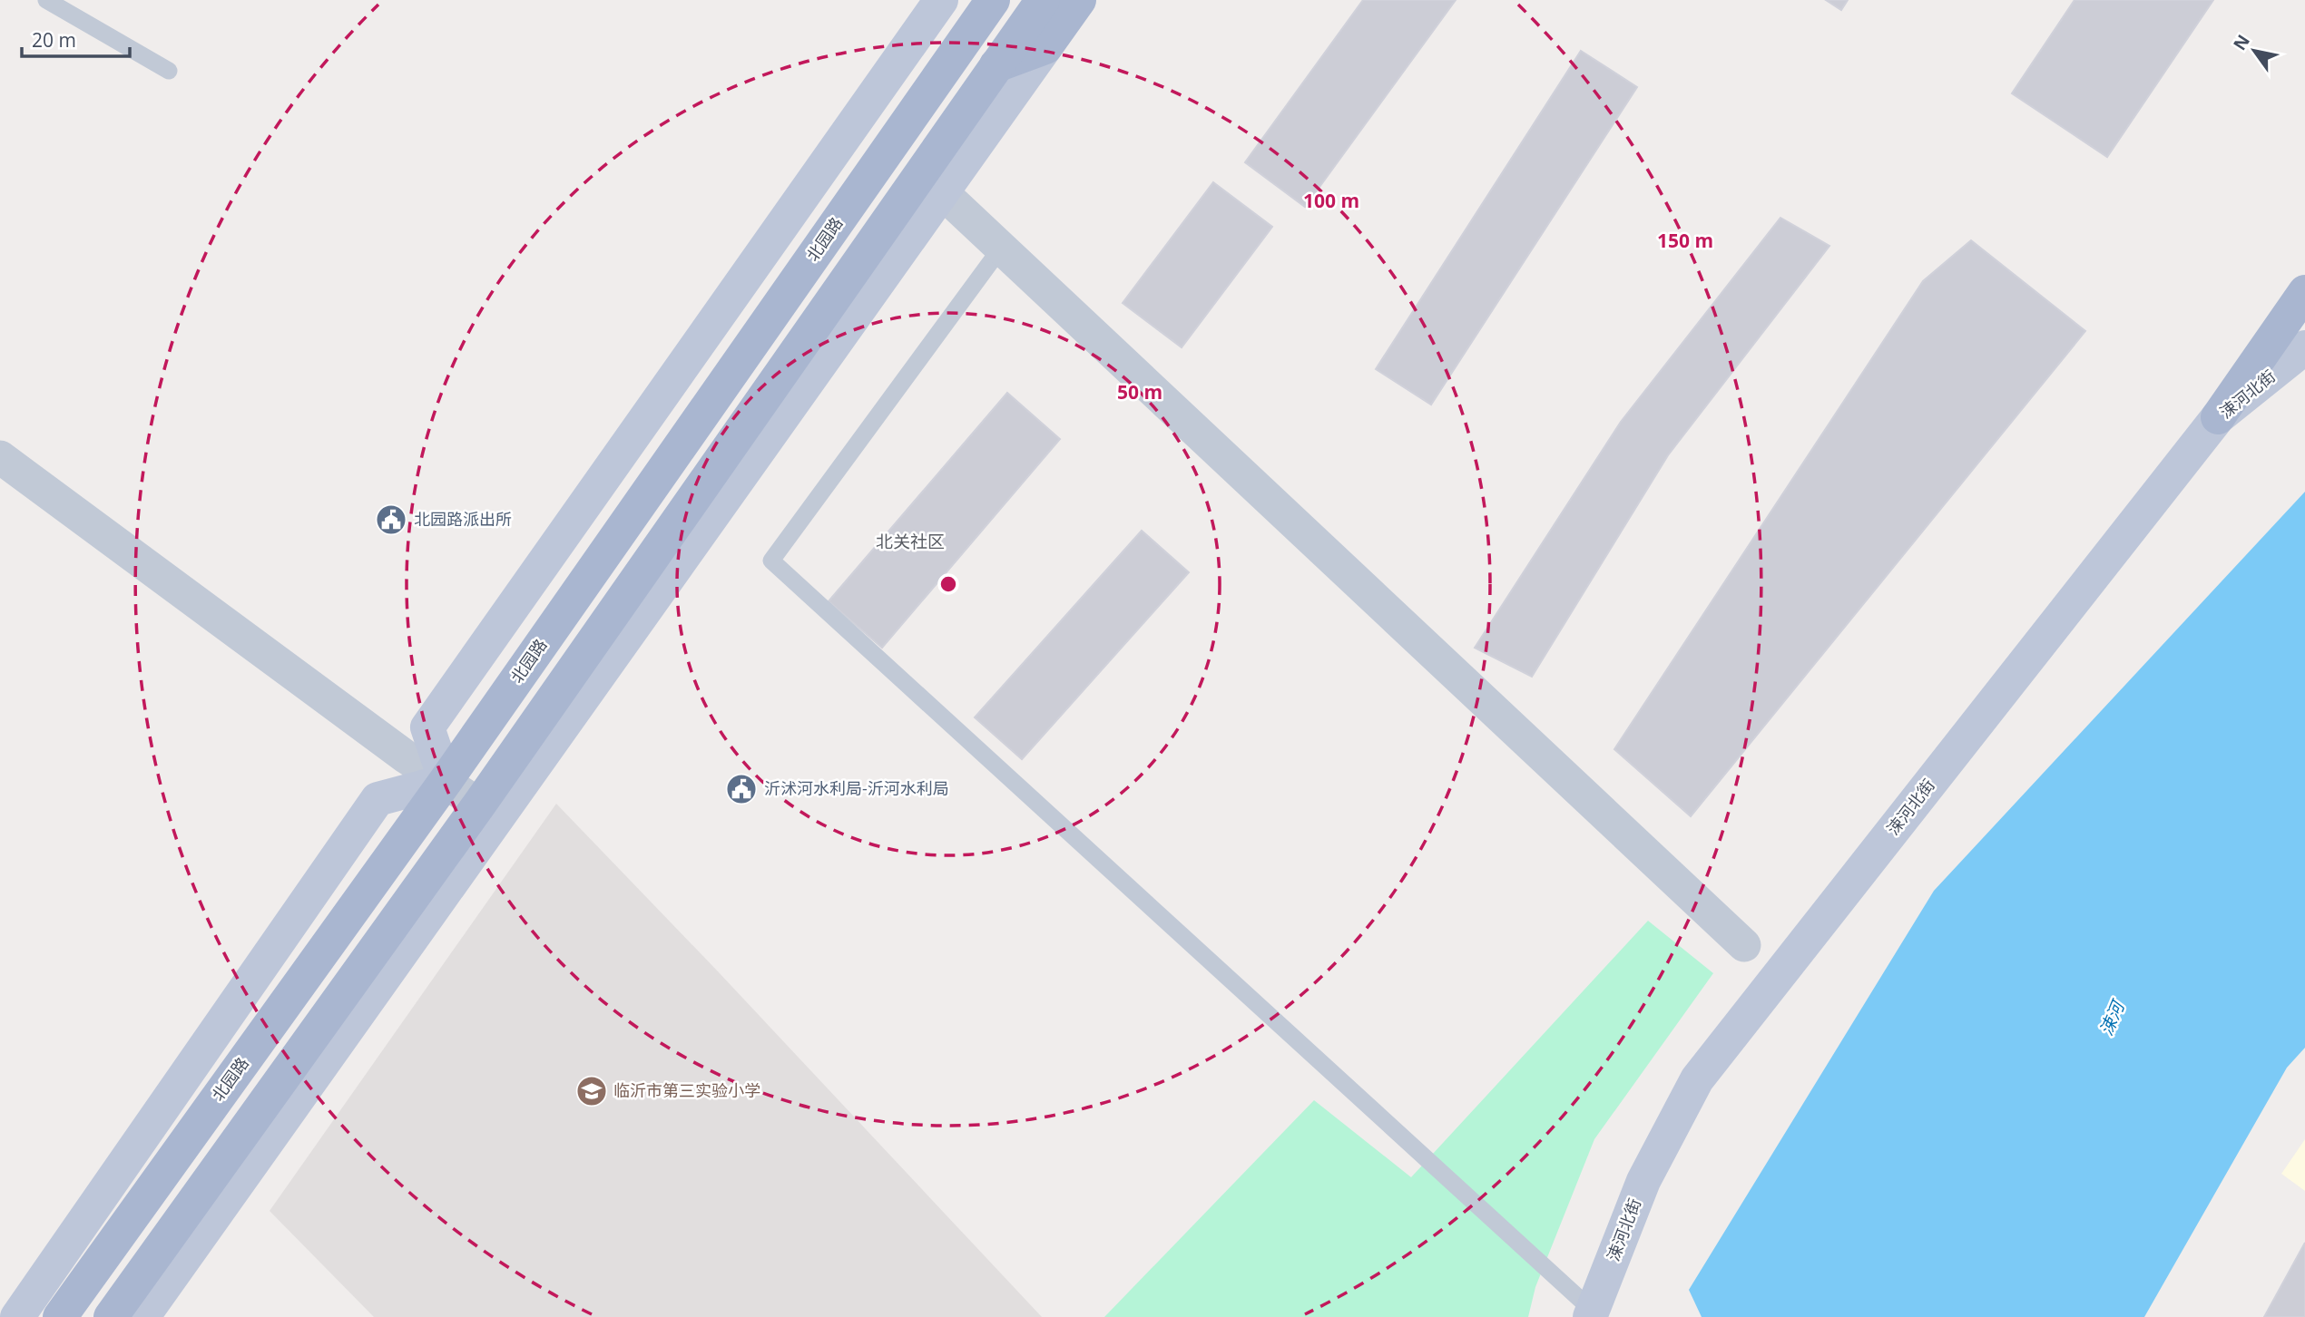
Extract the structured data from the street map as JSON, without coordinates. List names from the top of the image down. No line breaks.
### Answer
{"streets":{"main road":["北园路"],"street":["涑河北街"]},"districts":["北关社区"],"water":["涑河"],"places":{"public building":["北园路派出所","沂沭河水利局-沂河水利局"],"school or university":["临沂市第三实验小学"]},"scale_bar":"20 m","north":"top left","rings":["100 m","150 m","50 m"]}
